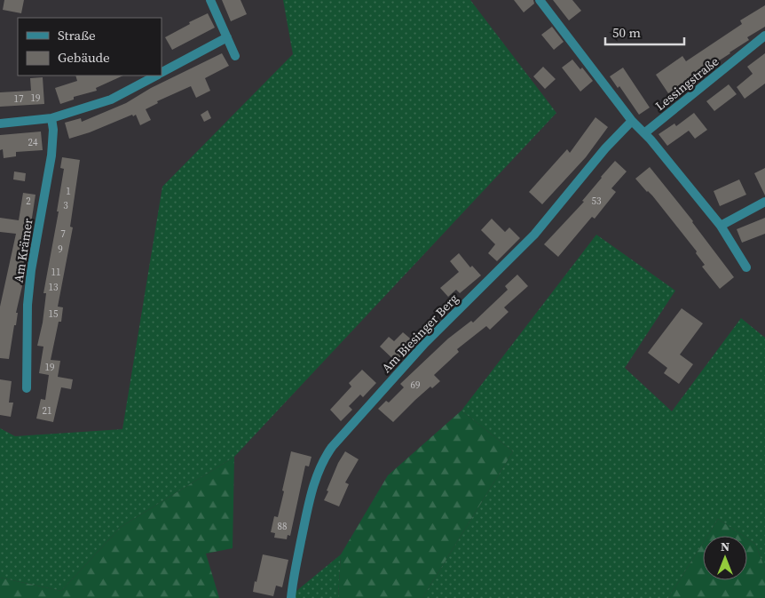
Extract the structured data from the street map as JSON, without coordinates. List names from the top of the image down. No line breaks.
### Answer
{"streets":{"street":["Lessingstraße","Am Krämer","Am Biesinger Berg"]},"house_numbers":["19","17","24","1","2","53","3","7","9","11","13","15","19","69","21","88"],"legend":["Straße","Gebäude"],"scale_bar":"50 m","north":"top"}
